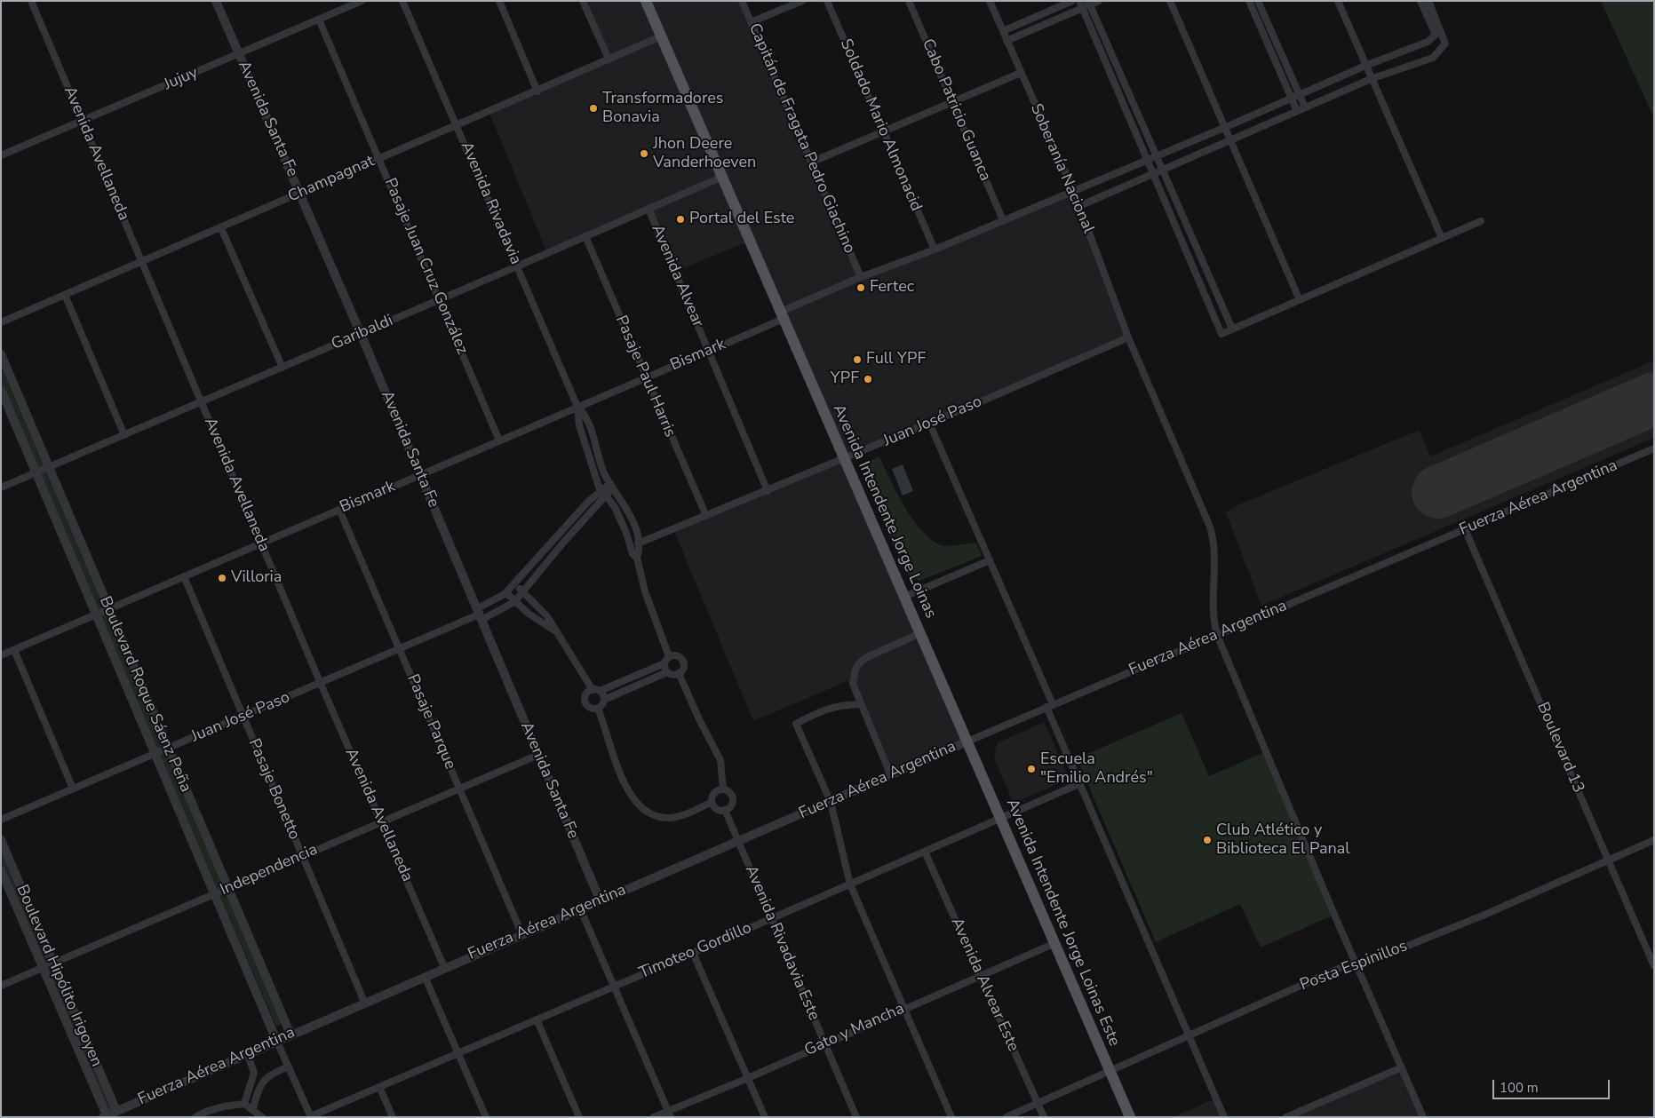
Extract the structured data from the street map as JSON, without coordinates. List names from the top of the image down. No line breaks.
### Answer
{"streets":{"main road":["Avenida Intendente Jorge Loinas","Avenida Intendente Jorge Loinas Este"],"street":["Jujuy","Cabo Patricio Guanca","Avenida Santa Fe","Soldado Mario Almonacid","Capitán de Fragata Pedro Giachino","Avenida Avellaneda","Soberanía Nacional","Champagnat","Avenida Rivadavia","Pasaje Juan Cruz González","Avenida Alvear","Garibaldi","Bismark","Pasaje Paul Harris","Juan José Paso","Fuerza Aérea Argentina","Boulevard Roque Sáenz Peña","Pasaje Parque","Boulevard 13","Pasaje Bonetto","Independencia","Avenida Rivadavia Este","Timoteo Gordillo","Posta Espinillos","Boulevard Hipólito Irigoyen","Avenida Alvear Este","Gato y Mancha"]},"crossings":[["Jujuy","Avenida Santa Fe"],["Jujuy","Avenida Avellaneda"],["Jujuy","Pasaje Juan Cruz González"],["Cabo Patricio Guanca","Bismark"],["Avenida Santa Fe","Champagnat"],["Avenida Santa Fe","Garibaldi"],["Avenida Santa Fe","Bismark"],["Avenida Santa Fe","Juan José Paso"],["Avenida Santa Fe","Fuerza Aérea Argentina"],["Avenida Santa Fe","Independencia"],["Soldado Mario Almonacid","Bismark"],["Capitán de Fragata Pedro Giachino","Bismark"],["Avenida Avellaneda","Champagnat"],["Avenida Avellaneda","Garibaldi"],["Avenida Avellaneda","Bismark"],["Avenida Avellaneda","Juan José Paso"],["Avenida Avellaneda","Fuerza Aérea Argentina"],["Avenida Avellaneda","Independencia"],["Soberanía Nacional","Bismark"],["Soberanía Nacional","Juan José Paso"],["Soberanía Nacional","Fuerza Aérea Argentina"],["Soberanía Nacional","Posta Espinillos"],["Champagnat","Avenida Rivadavia"],["Champagnat","Pasaje Juan Cruz González"],["Champagnat","Avenida Intendente Jorge Loinas"],["Avenida Rivadavia","Garibaldi"],["Avenida Rivadavia","Bismark"],["Avenida Rivadavia","Juan José Paso"],["Pasaje Juan Cruz González","Garibaldi"],["Pasaje Juan Cruz González","Bismark"],["Avenida Alvear","Garibaldi"],["Avenida Alvear","Bismark"],["Avenida Alvear","Juan José Paso"],["Garibaldi","Pasaje Paul Harris"],["Garibaldi","Avenida Intendente Jorge Loinas"],["Garibaldi","Boulevard Roque Sáenz Peña"],["Bismark","Pasaje Paul Harris"],["Bismark","Avenida Intendente Jorge Loinas"],["Bismark","Boulevard Roque Sáenz Peña"],["Bismark","Pasaje Parque"],["Bismark","Pasaje Bonetto"],["Pasaje Paul Harris","Juan José Paso"],["Juan José Paso","Avenida Intendente Jorge Loinas"],["Juan José Paso","Boulevard Roque Sáenz Peña"],["Juan José Paso","Pasaje Parque"],["Juan José Paso","Pasaje Bonetto"],["Fuerza Aérea Argentina","Avenida Intendente Jorge Loinas"],["Fuerza Aérea Argentina","Boulevard Roque Sáenz Peña"],["Fuerza Aérea Argentina","Pasaje Parque"],["Fuerza Aérea Argentina","Boulevard 13"],["Fuerza Aérea Argentina","Pasaje Bonetto"],["Fuerza Aérea Argentina","Avenida Intendente Jorge Loinas Este"],["Fuerza Aérea Argentina","Avenida Rivadavia Este"],["Fuerza Aérea Argentina","Boulevard Hipólito Irigoyen"],["Avenida Intendente Jorge Loinas","Avenida Intendente Jorge Loinas Este"],["Boulevard Roque Sáenz Peña","Independencia"],["Pasaje Parque","Independencia"],["Boulevard 13","Posta Espinillos"],["Pasaje Bonetto","Independencia"],["Independencia","Boulevard Hipólito Irigoyen"],["Avenida Intendente Jorge Loinas Este","Timoteo Gordillo"],["Avenida Intendente Jorge Loinas Este","Posta Espinillos"],["Avenida Intendente Jorge Loinas Este","Gato y Mancha"],["Avenida Rivadavia Este","Timoteo Gordillo"],["Avenida Rivadavia Este","Gato y Mancha"],["Timoteo Gordillo","Avenida Alvear Este"],["Posta Espinillos","Avenida Alvear Este"],["Avenida Alvear Este","Gato y Mancha"]],"places":["Transformadores Bonavia","Jhon Deere Vanderhoeven","Portal del Este","Fertec","Full YPF","YPF","Villoria","Escuela \"Emilio Andrés\"","Club Atlético y Biblioteca El Panal"],"scale_bar":"100 m"}
